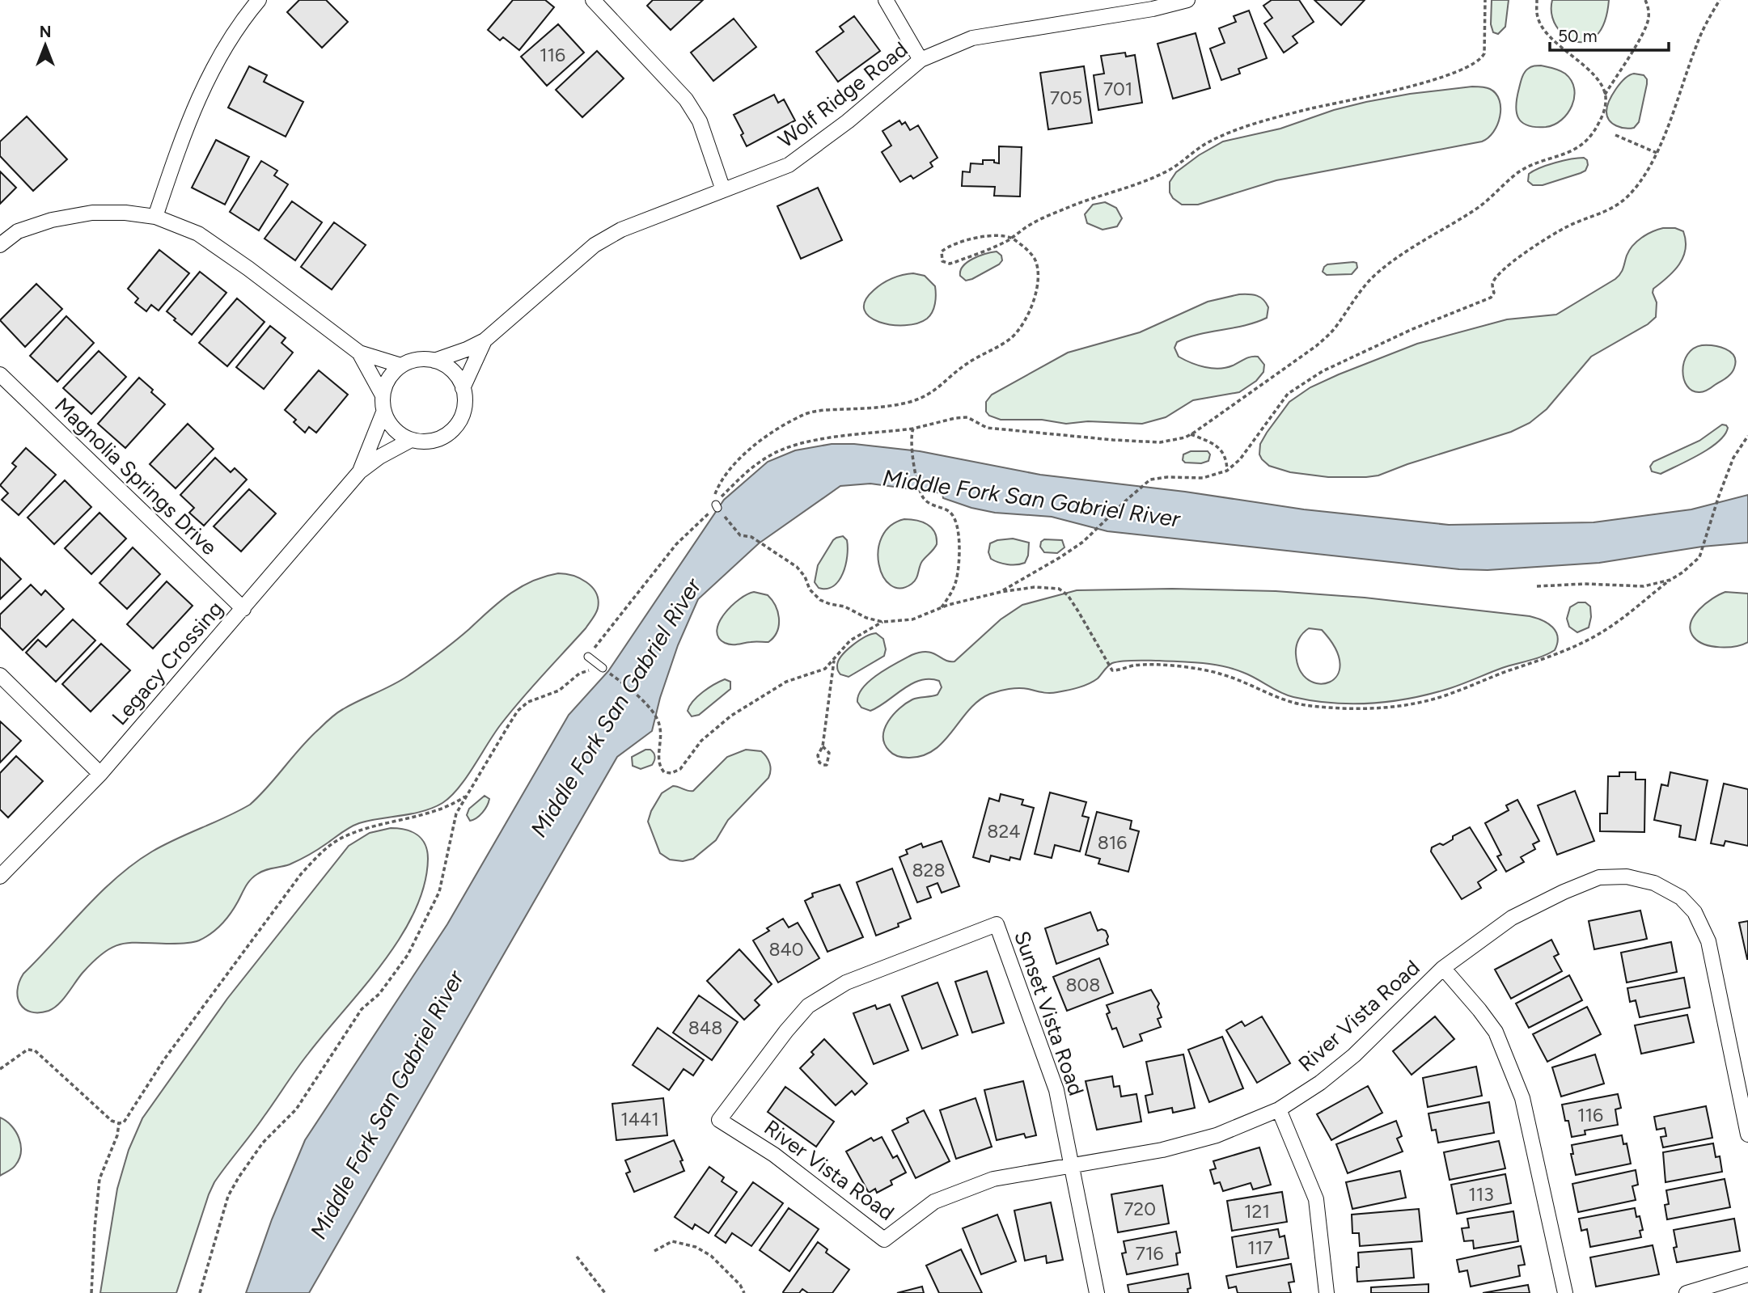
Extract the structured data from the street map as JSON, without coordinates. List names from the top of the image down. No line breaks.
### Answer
{"streets":{"street":["Wolf Ridge Road","Magnolia Springs Drive","Legacy Crossing","Sunset Vista Road","River Vista Road"]},"crossings":[["Wolf Ridge Road","Legacy Crossing"],["Magnolia Springs Drive","Legacy Crossing"],["Sunset Vista Road","River Vista Road"]],"water":["Middle Fork San Gabriel River"],"house_numbers":["116","701","705","824","816","828","840","808","848","116","1441","113","720","121","117","716"],"scale_bar":"50 m","north":"top"}
